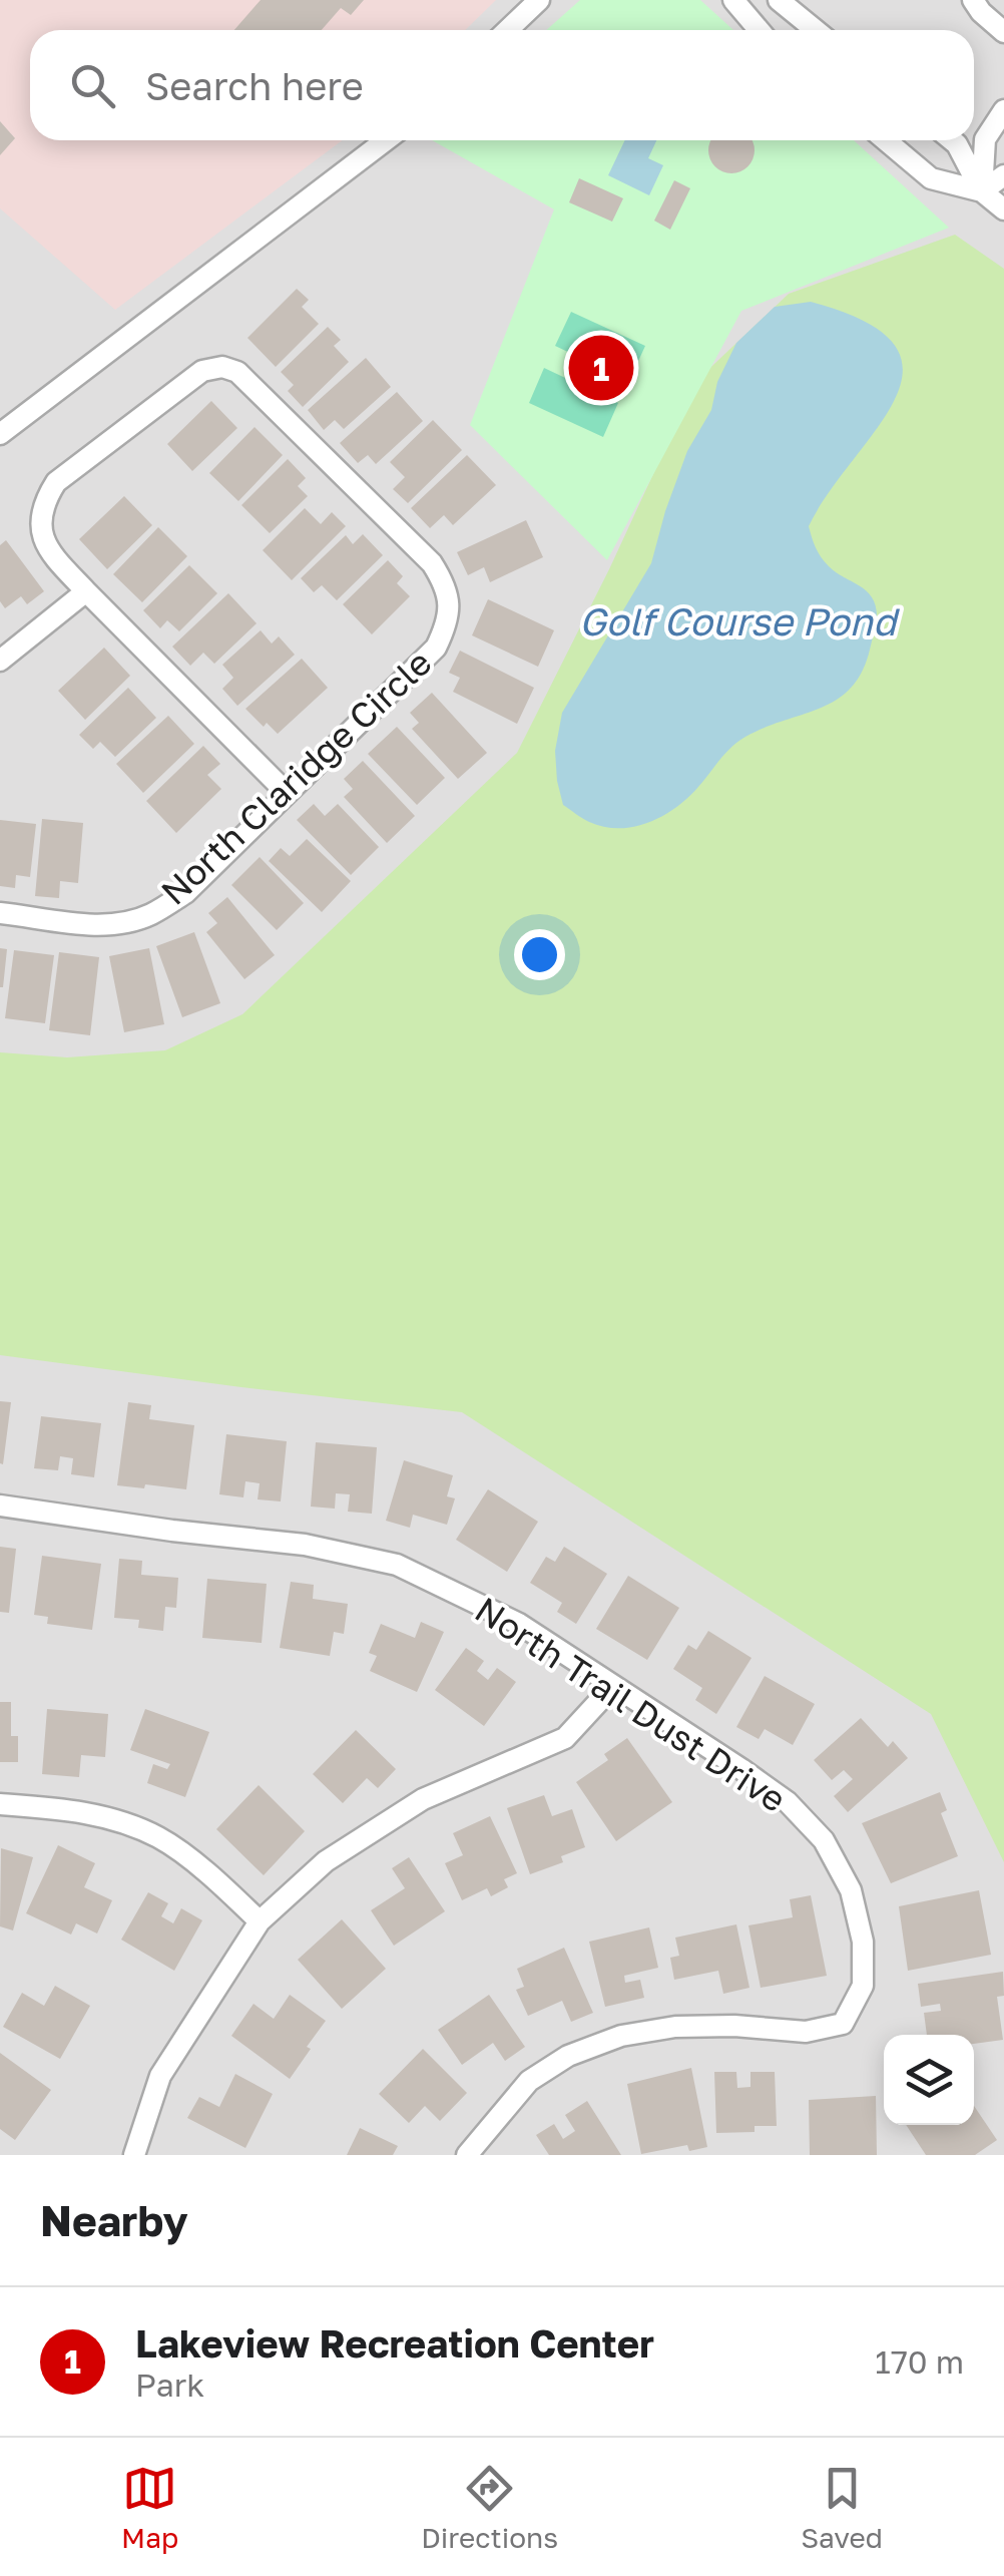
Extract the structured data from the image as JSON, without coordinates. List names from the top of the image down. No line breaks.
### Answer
{"streets":{"street":["North Claridge Circle","North Trail Dust Drive"]},"water":["Golf Course Pond"],"page":{"search":"Search here","pins":"1","heading":"Nearby","list":[{"mark":"1","name":"Lakeview Recreation Center","note":"Park","value":"170 m"}],"nav":["Map","Directions","Saved"]}}
